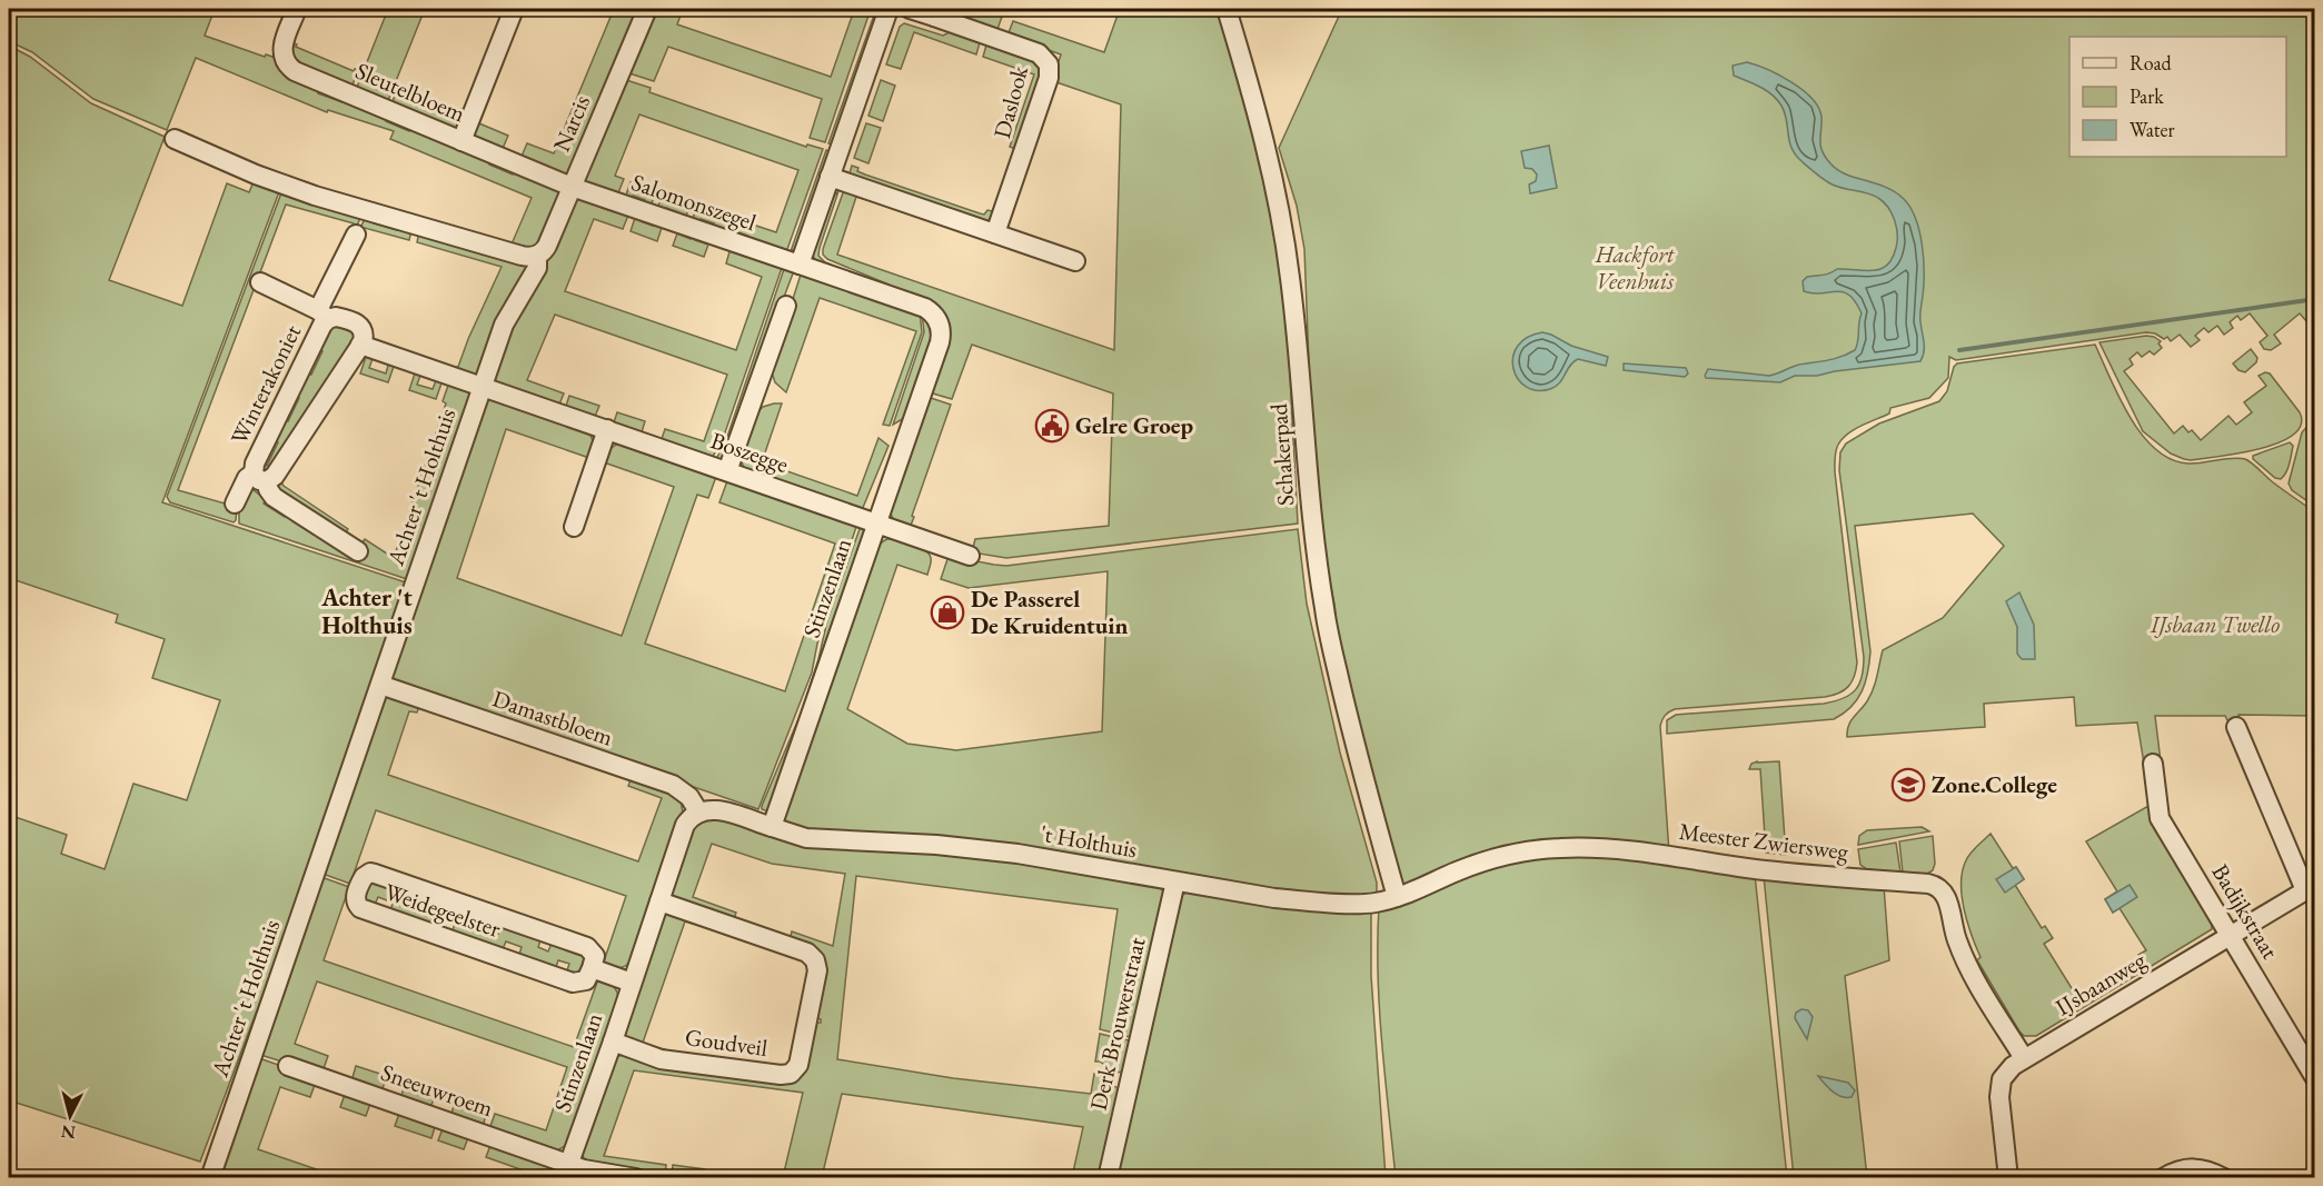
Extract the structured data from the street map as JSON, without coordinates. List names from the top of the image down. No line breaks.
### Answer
{"streets":{"street":["Sleutelbloem","Daslook","Narcis","Salomonszegel","Winterakoniet","Boszegge","Schakerpad","Achter 't Holthuis","Stinzenlaan","Damastbloem","'t Holthuis","Meester Zwiersweg","Weidegeelster","Badijkstraat","IJsbaanweg","Derk Brouwerstraat","Goudveil","Sneeuwroem"]},"crossings":[["Sleutelbloem","Narcis"],["Sleutelbloem","Salomonszegel"],["Narcis","Salomonszegel"],["Narcis","Achter 't Holthuis"],["Salomonszegel","Stinzenlaan"],["Boszegge","Achter 't Holthuis"],["Boszegge","Stinzenlaan"],["Schakerpad","'t Holthuis"],["Schakerpad","Meester Zwiersweg"],["Achter 't Holthuis","Damastbloem"],["Stinzenlaan","Damastbloem"],["Stinzenlaan","'t Holthuis"],["Stinzenlaan","Goudveil"],["Stinzenlaan","Sneeuwroem"],["'t Holthuis","Meester Zwiersweg"],["'t Holthuis","Derk Brouwerstraat"],["Meester Zwiersweg","IJsbaanweg"],["Badijkstraat","IJsbaanweg"]],"districts":["Achter 't Holthuis"],"parks":["Hackfort Veenhuis","IJsbaan Twello"],"places":{"public building":["Gelre Groep"],"shop":["De Passerel De Kruidentuin"],"school or university":["Zone.College"]},"legend":["Road","Park","Water"],"north":"bottom"}
